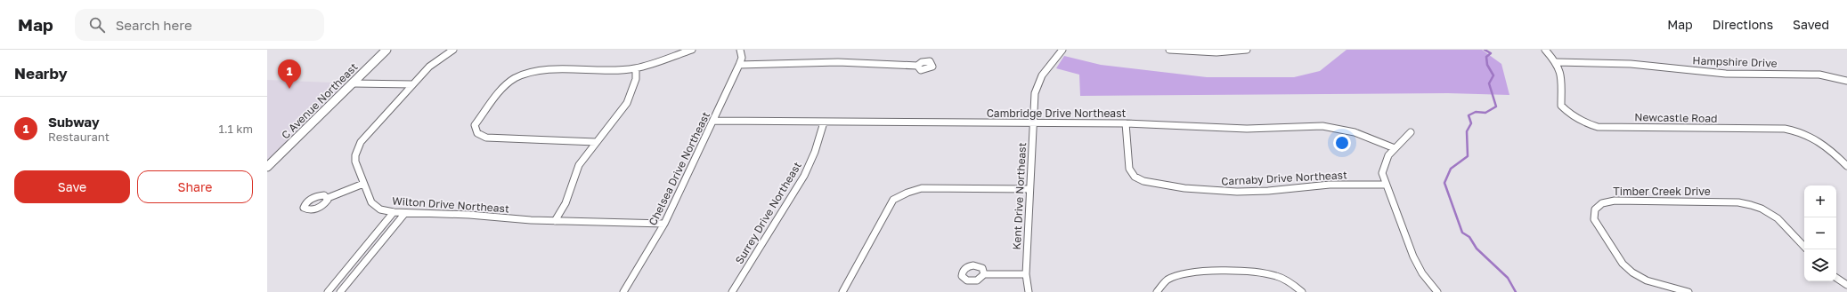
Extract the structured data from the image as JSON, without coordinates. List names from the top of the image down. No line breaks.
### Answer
{"streets":{"street":["Hampshire Drive","C Avenue Northeast","Cambridge Drive Northeast","Newcastle Road","Chelsea Drive Northeast","Carnaby Drive Northeast","Timber Creek Drive","Kent Drive Northeast","Wilton Drive Northeast","Surrey Drive Northeast"]},"crossings":[["Hampshire Drive","Newcastle Road"],["Cambridge Drive Northeast","Chelsea Drive Northeast"],["Cambridge Drive Northeast","Carnaby Drive Northeast"],["Cambridge Drive Northeast","Kent Drive Northeast"],["Cambridge Drive Northeast","Surrey Drive Northeast"],["Chelsea Drive Northeast","Wilton Drive Northeast"]],"page":{"header":"Map","search":"Search here","nav":["Map","Directions","Saved"],"heading":"Nearby","pins":"1","list":[{"mark":"1","name":"Subway","note":"Restaurant","value":"1.1 km"}],"buttons":["Save","Share"],"map_buttons":["+","−"]}}
